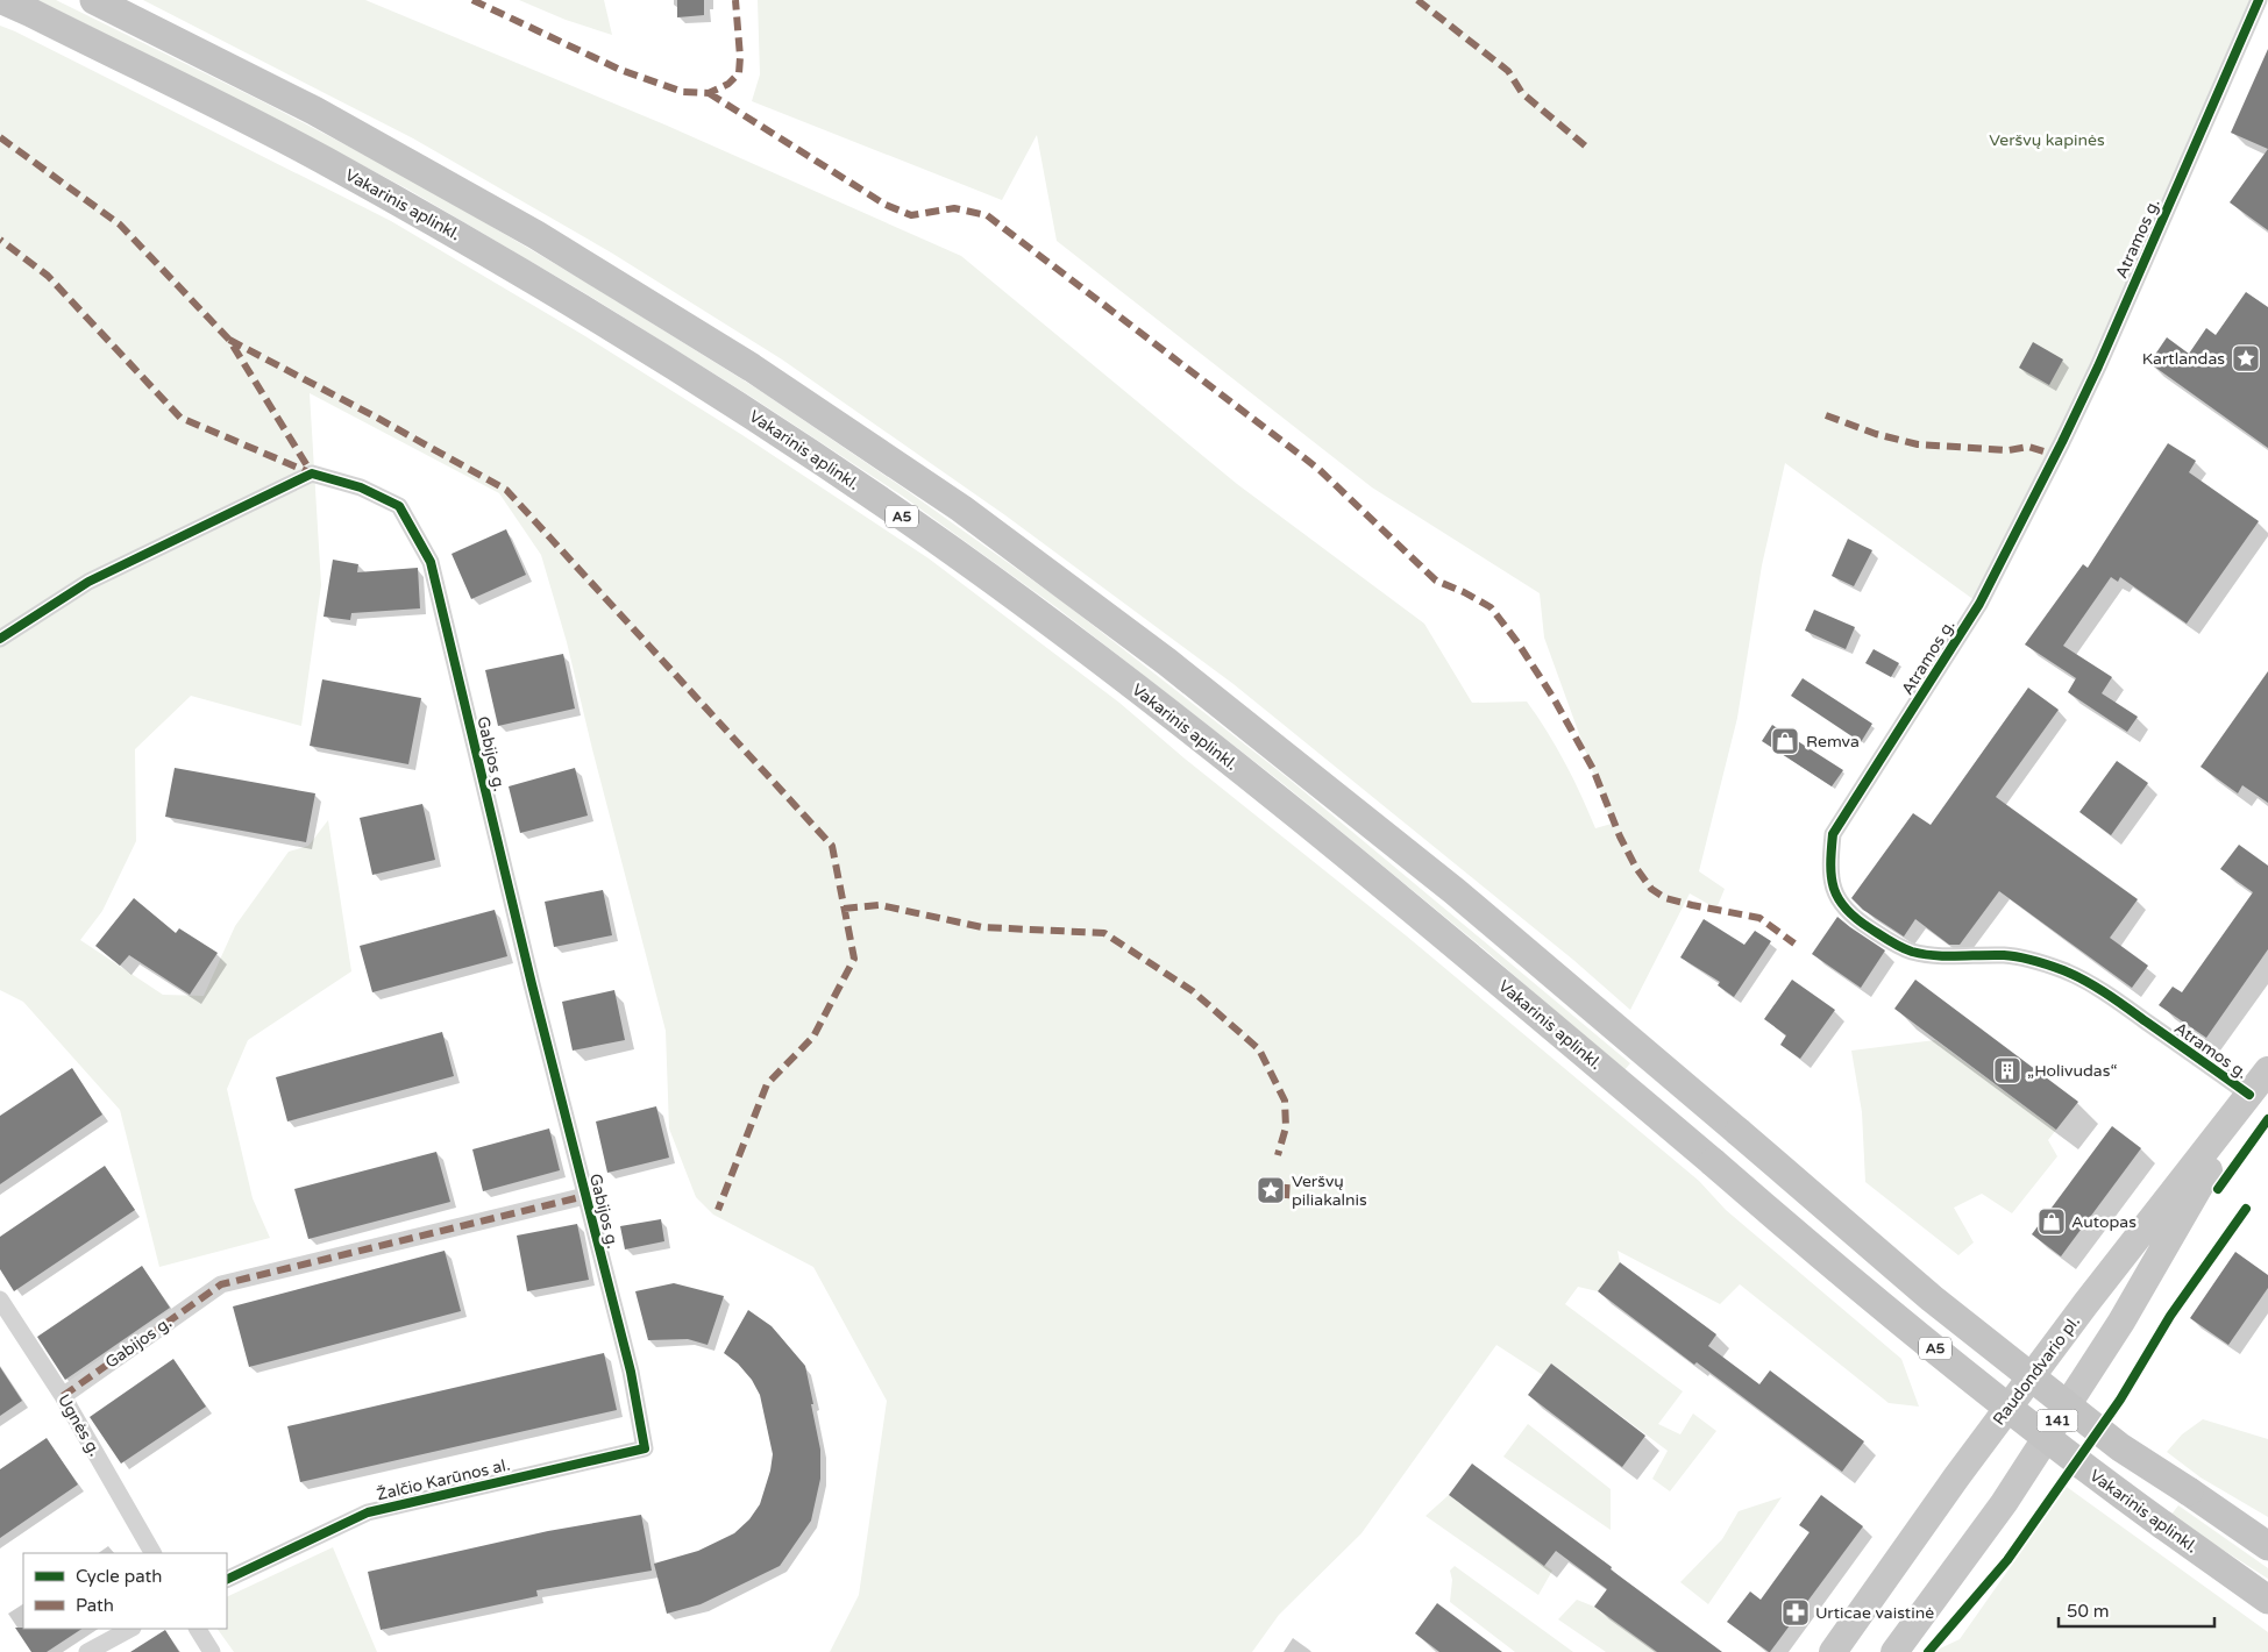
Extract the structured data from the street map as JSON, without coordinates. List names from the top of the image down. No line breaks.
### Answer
{"streets":{"highway":["Vakarinis aplinkl.","A5"],"main road":["Raudondvario pl.","141"],"street":["Atramos g.","Gabijos g.","Ugnės g.","Žalčio Karūnos al."]},"crossings":[["Atramos g.","Raudondvario pl."],["Gabijos g.","Ugnės g."],["Gabijos g.","Žalčio Karūnos al."]],"parks":["Veršvų kapinės"],"places":{"place":["Kartlandas","Veršvų piliakalnis"],"shop":["Remva","Autopas"],"building":["„Holivudas“"],"pharmacy":["Urticae vaistinė"]},"legend":["Cycle path","Path"],"scale_bar":"50 m"}
